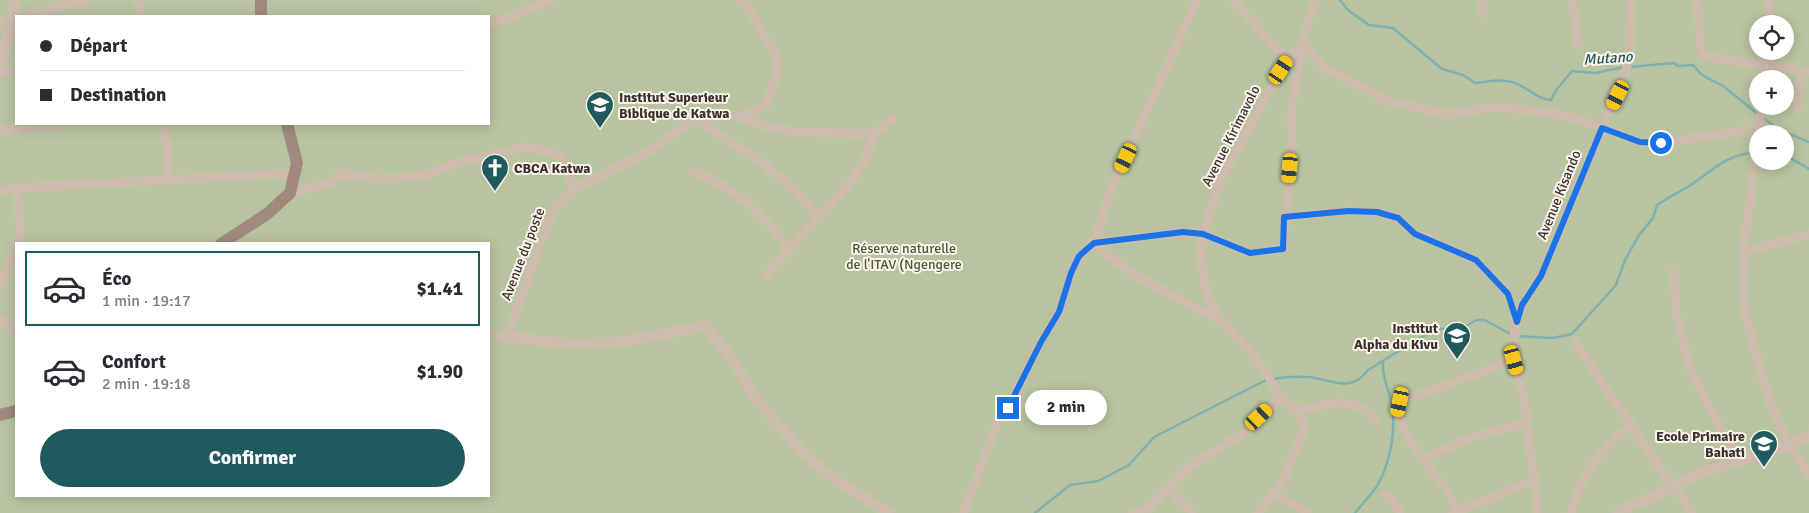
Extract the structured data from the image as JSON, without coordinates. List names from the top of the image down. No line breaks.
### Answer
{"streets":{"street":["Avenue Kirimavolo","Avenue Kisando","Avenue du poste"]},"water":["Mutano"],"parks":["Réserve naturelle de l'ITAV (Ngengere"],"places":{"school or university":["Institut Superieur Biblique de Katwa","Institut Alpha du Kivu","Ecole Primaire Bahati"],"church":["CBCA Katwa"]},"page":{"map_buttons":["+","−"],"banner":["Départ","Destination"],"list":[{"name":"Éco","note":"1 min · 19:17","value":"$1.41"},{"name":"Confort","note":"2 min · 19:18","value":"$1.90"}],"bubble":"2 min","buttons":"Confirmer"}}
